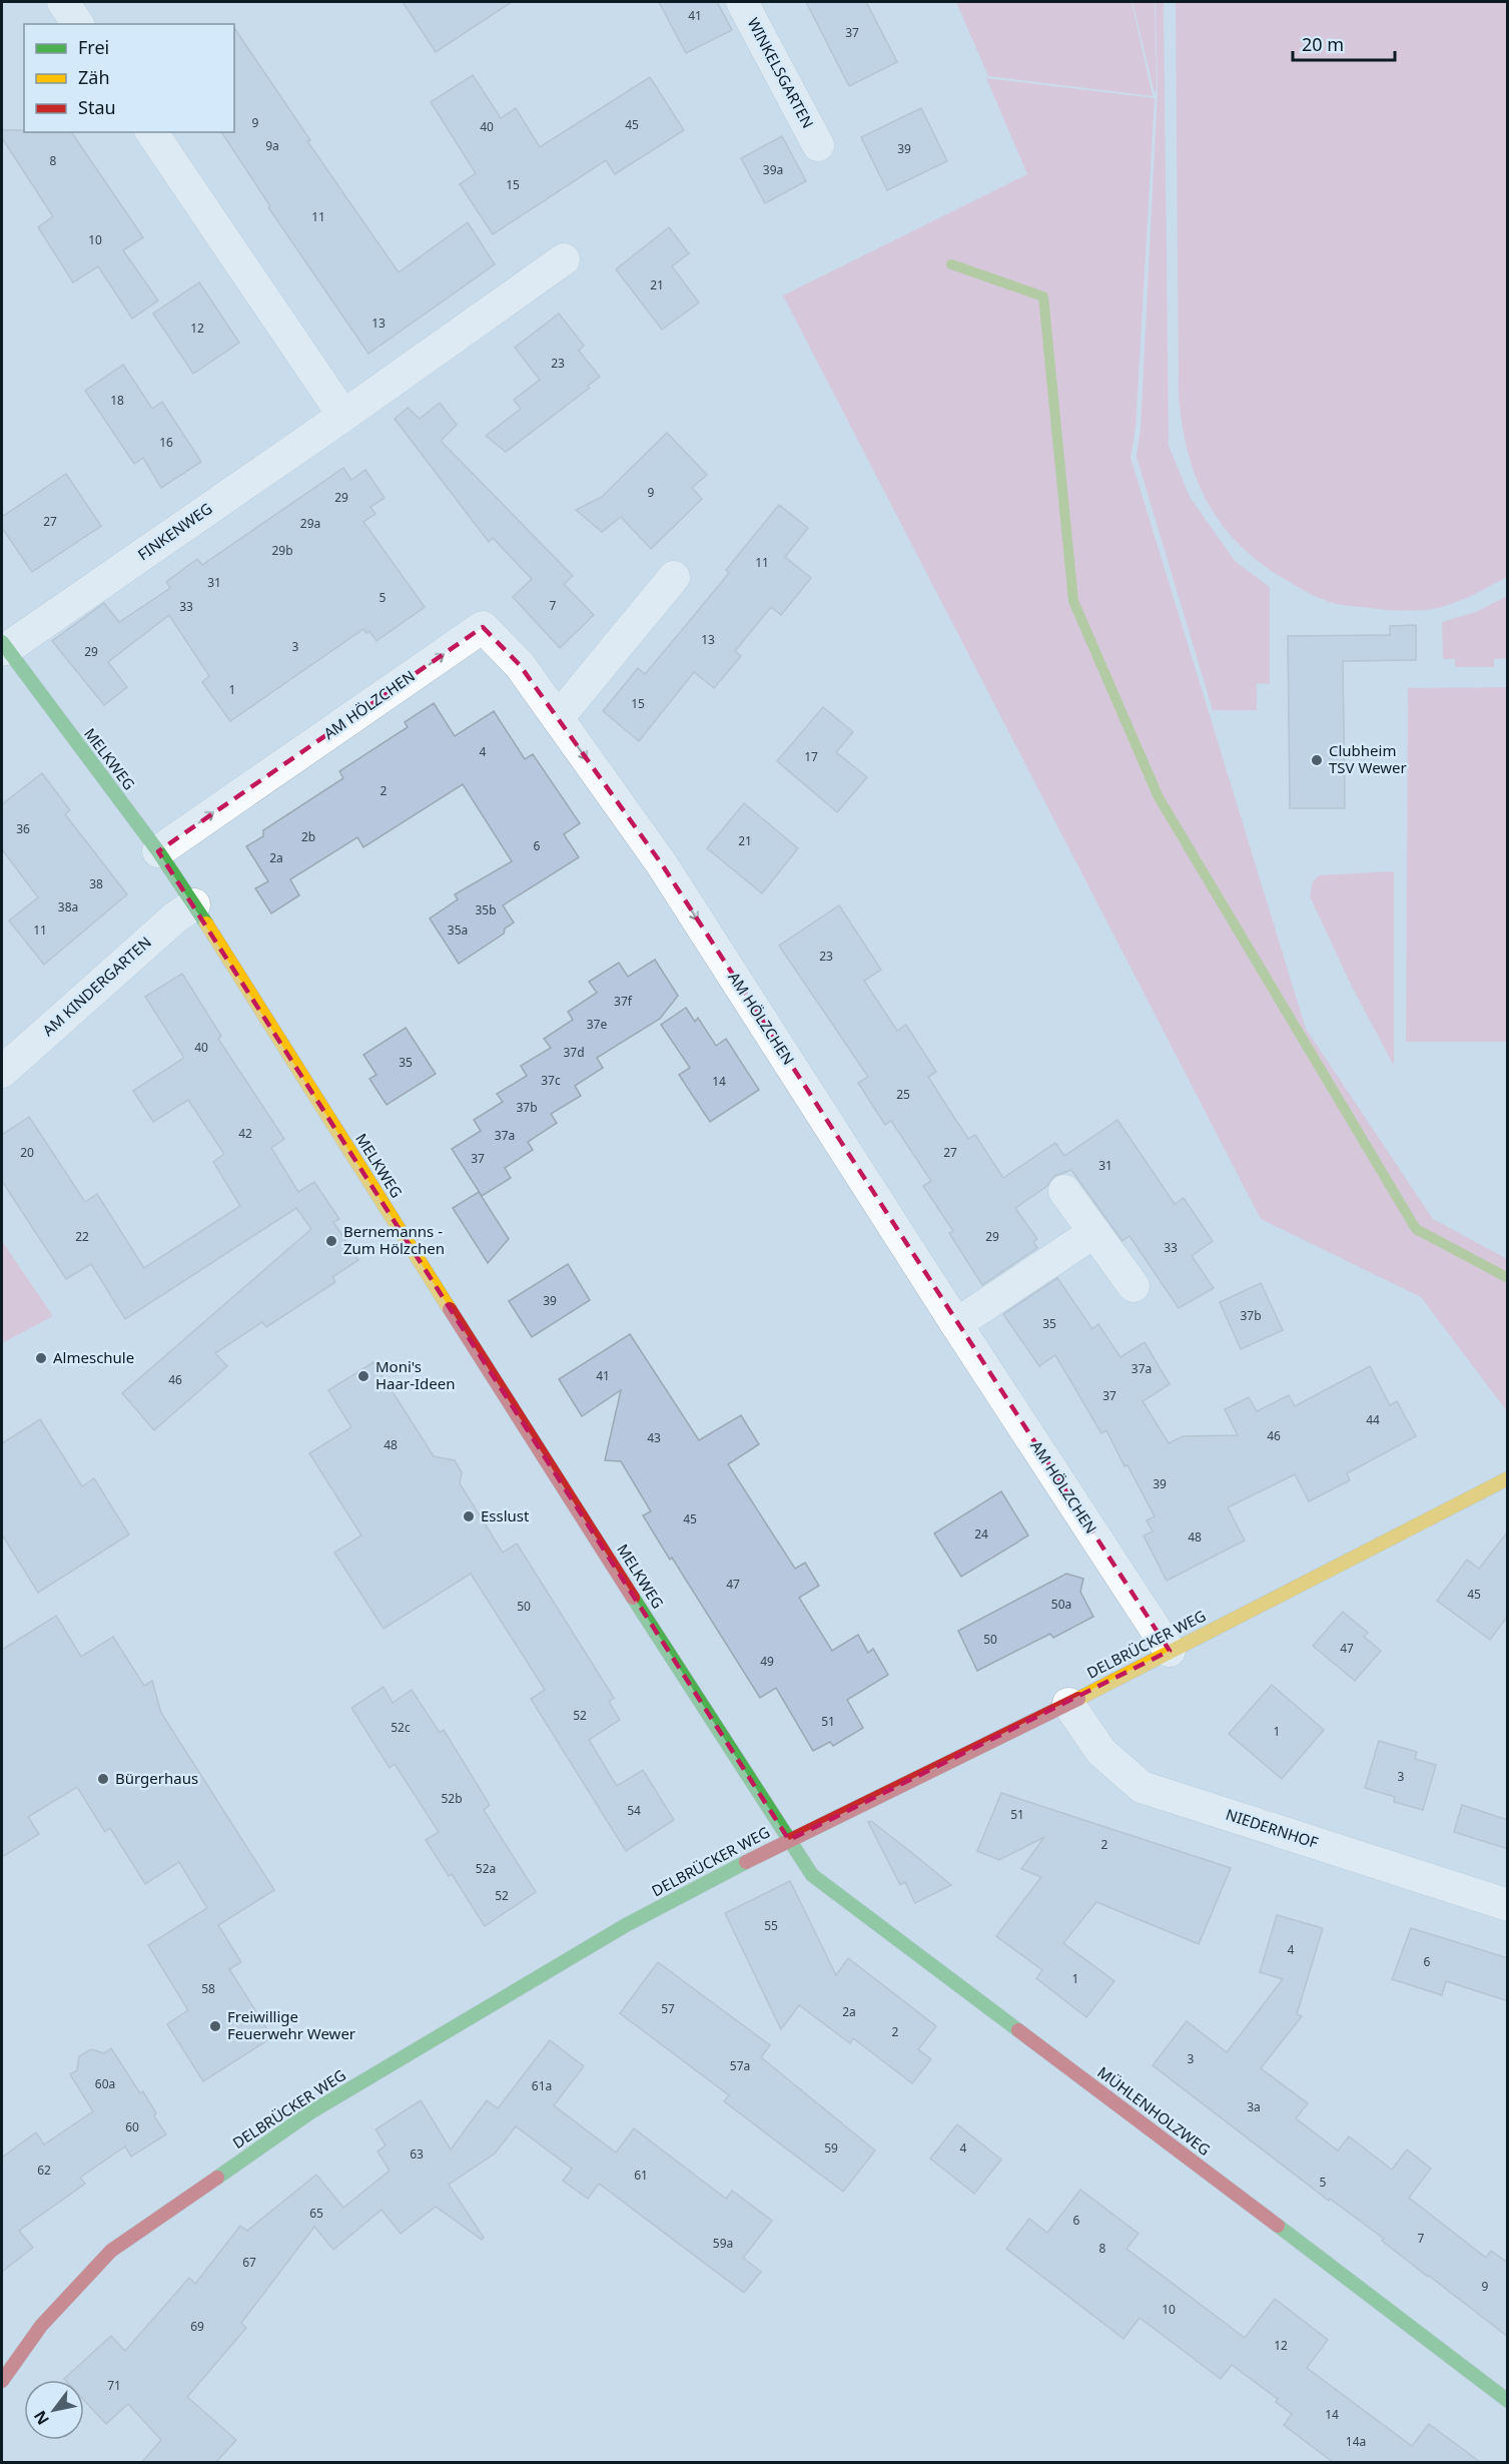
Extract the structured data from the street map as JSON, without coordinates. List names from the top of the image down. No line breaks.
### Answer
{"streets":{"street":["WINKELSGARTEN","FINKENWEG","AM HÖLZCHEN","MELKWEG","AM KINDERGARTEN","DELBRÜCKER WEG","NIEDERNHOF","MÜHLENHOLZWEG"]},"crossings":[["FINKENWEG","MELKWEG"],["AM HÖLZCHEN","MELKWEG"],["AM HÖLZCHEN","DELBRÜCKER WEG"],["MELKWEG","AM KINDERGARTEN"],["MELKWEG","DELBRÜCKER WEG"],["MELKWEG","MÜHLENHOLZWEG"],["DELBRÜCKER WEG","NIEDERNHOF"],["DELBRÜCKER WEG","MÜHLENHOLZWEG"]],"places":["Clubheim TSV Wewer","Bernemanns - Zum Hölzchen","Almeschule","Moni's Haar-Ideen","Esslust","Bürgerhaus","Freiwillige Feuerwehr Wewer"],"house_numbers":["41","37","9","45","40","9a","39","8","39a","15","11","10","21","13","12","23","18","16","9","29","27","29a","29b","11","31","5","7","33","13","3","29","1","15","4","17","2","36","2b","21","6","2a","38","38a","35b","11","35a","23","37f","37e","40","37d","35","37c","14","25","37b","42","37a","20","27","37","31","22","29","33","39","37b","35","37a","41","46","37","44","46","43","48","39","45","24","48","47","45","50a","50","50","47","49","52","51","52c","1","3","52b","54","51","2","52a","52","55","4","6","1","58","57","2a","2","3","57a","60a","61a","3a","60","59","4","63","62","61","5","65","6","7","59a","8","67","9","10","69","12","71","14","14a"],"legend":["Frei","Zäh","Stau"],"scale_bar":"20 m","north":"bottom left"}
